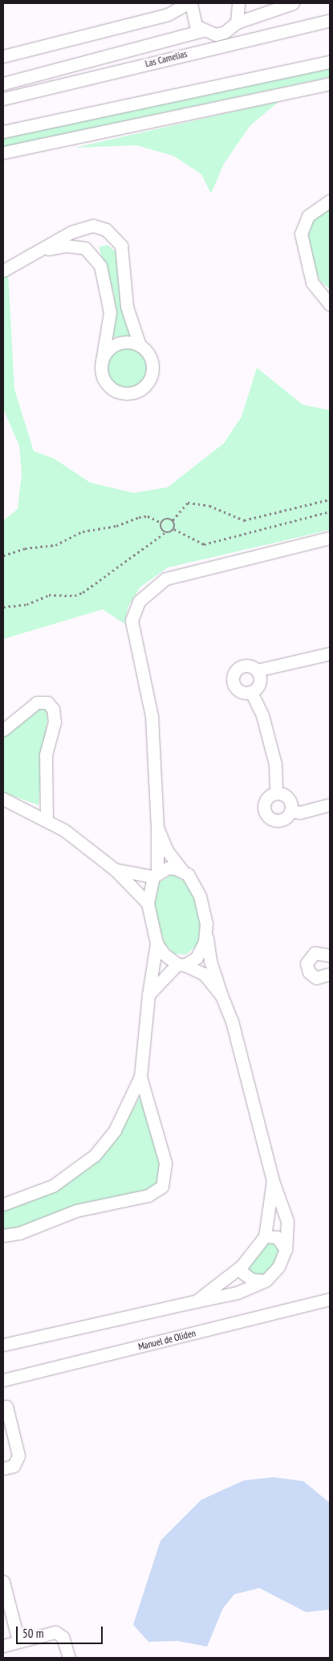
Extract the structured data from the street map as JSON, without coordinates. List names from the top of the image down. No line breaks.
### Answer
{"streets":{"street":["Las Camelias","Manuel de Oliden"]},"scale_bar":"50 m"}
